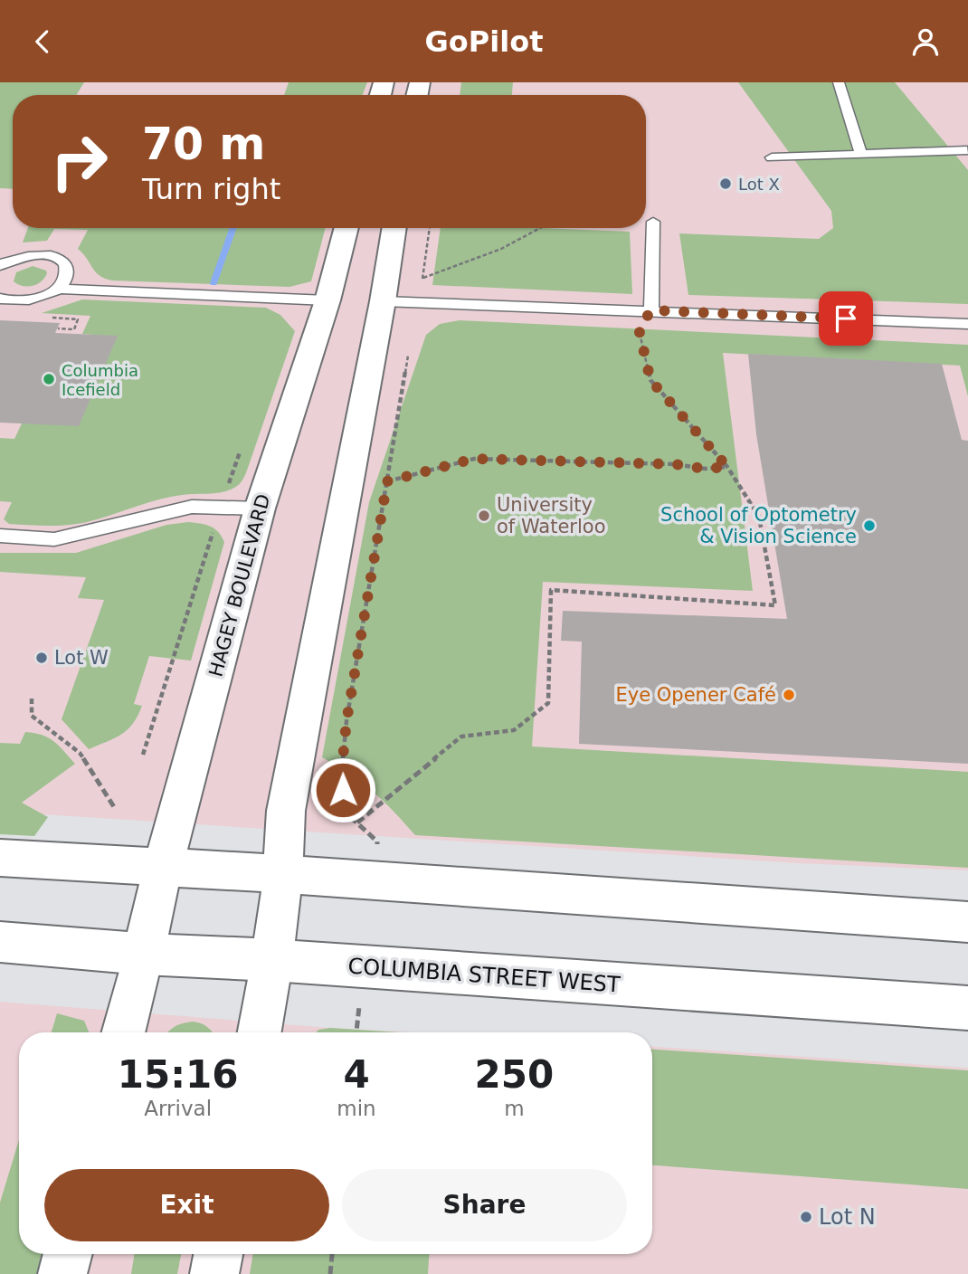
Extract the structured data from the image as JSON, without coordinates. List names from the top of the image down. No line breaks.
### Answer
{"streets":{"street":["HAGEY BOULEVARD","COLUMBIA STREET WEST"]},"crossings":[["HAGEY BOULEVARD","COLUMBIA STREET WEST"]],"places":["Lot X","Columbia Icefield","University of Waterloo","School of Optometry & Vision Science","Lot W","Eye Opener Café","Lot N"],"page":{"header":"GoPilot","turn":["70 m","Turn right"],"eta":["15:16","Arrival","4","min","250","m"],"buttons":["Exit","Share"]}}
